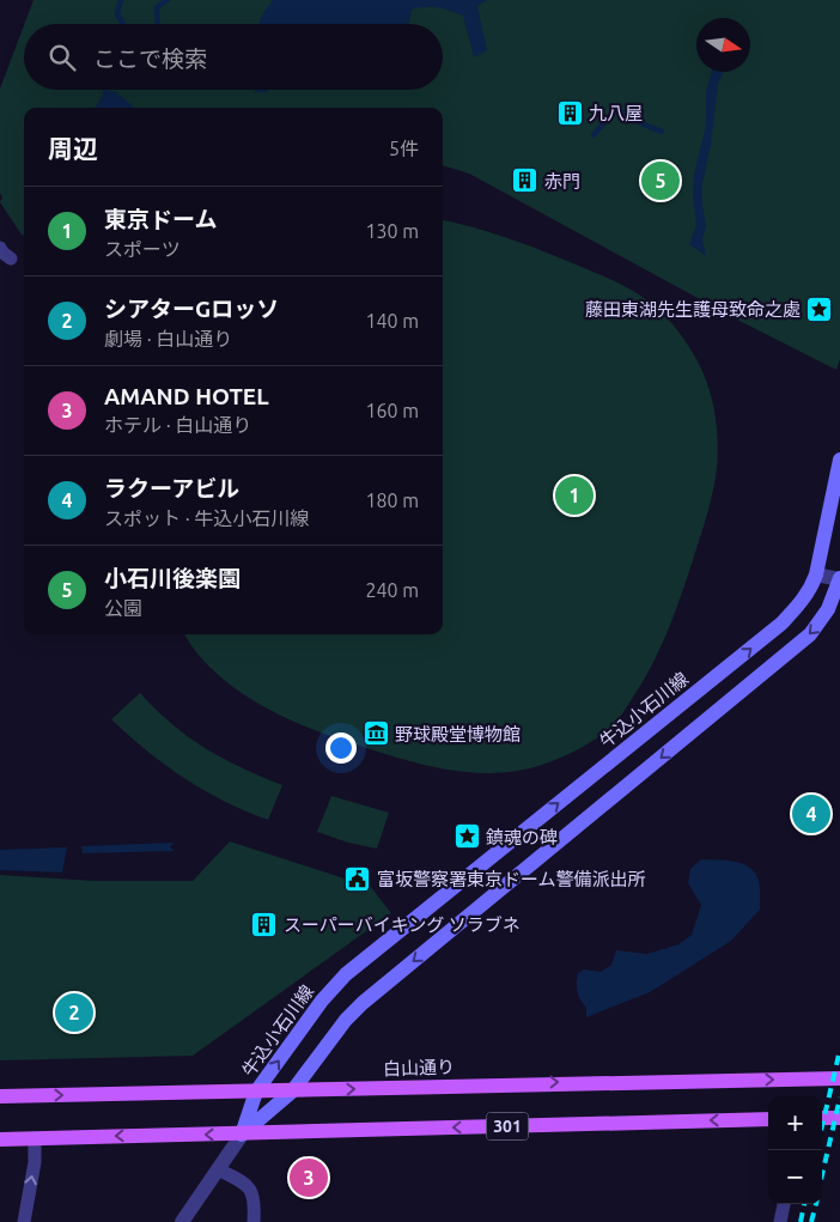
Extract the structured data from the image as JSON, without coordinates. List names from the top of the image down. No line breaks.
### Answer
{"streets":{"main road":["牛込小石川線","白山通り","301"]},"crossings":[["牛込小石川線","白山通り"],["牛込小石川線","301"]],"places":{"building":["九八屋","赤門","スーパーバイキング ソラブネ"],"place":["藤田東湖先生護母致命之處","鎮魂の碑"],"museum":["野球殿堂博物館"],"public building":["富坂警察署東京ドーム警備派出所"]},"north":"right","page":{"search":"ここで検索","heading":["周辺","5件"],"pins":["5","1","4","2","3"],"list":[{"mark":"1","name":"東京ドーム","note":"スポーツ","value":"130 m"},{"mark":"2","name":"シアターGロッソ","note":"劇場 · 白山通り","value":"140 m"},{"mark":"3","name":"AMAND HOTEL","note":"ホテル · 白山通り","value":"160 m"},{"mark":"4","name":"ラクーアビル","note":"スポット · 牛込小石川線","value":"180 m"},{"mark":"5","name":"小石川後楽園","note":"公園","value":"240 m"}],"map_buttons":["+","−"]}}
